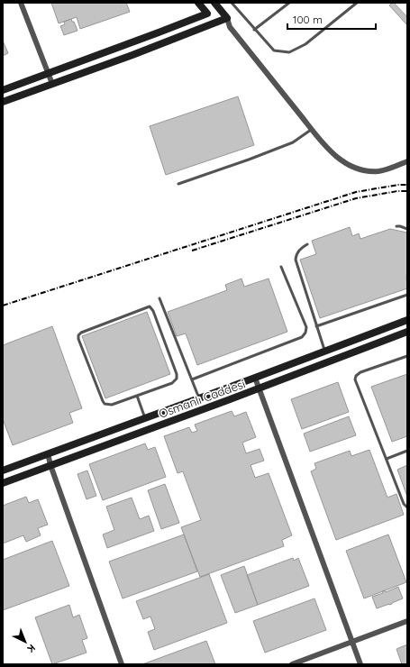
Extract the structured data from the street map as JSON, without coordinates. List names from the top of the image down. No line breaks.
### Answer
{"streets":{"street":["Osmanlı Caddesi"]},"scale_bar":"100 m","north":"bottom right"}
